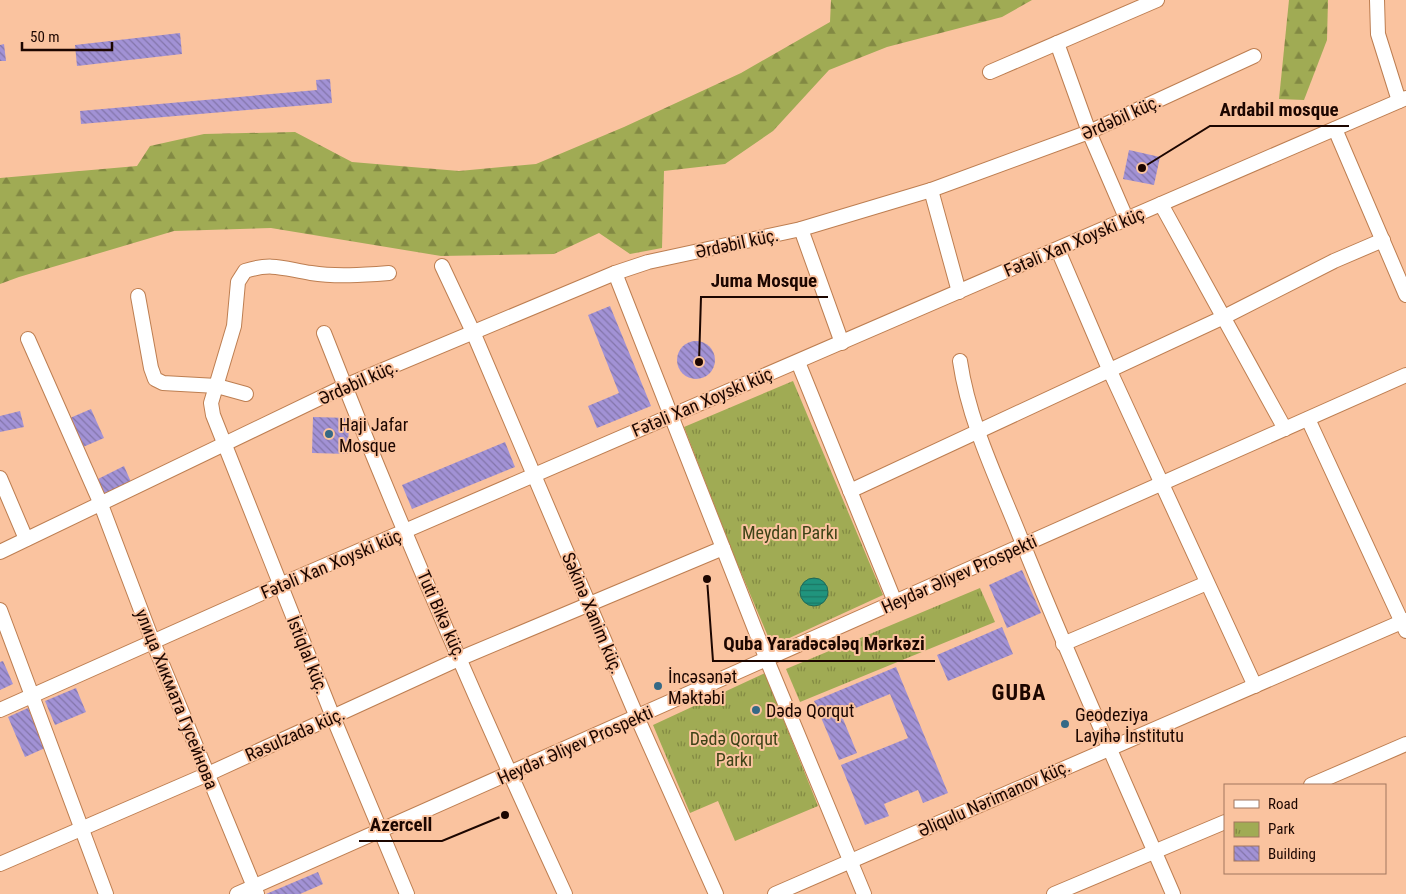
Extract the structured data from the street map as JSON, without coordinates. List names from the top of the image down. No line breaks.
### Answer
{"streets":{"street":["Ərdəbil küç.","Fətəli Xan Xoyski küç","Heydər Əliyev Prospekti","Səkinə Xanim küç.","Tuti Bikə küç.","İstiqlal küç.","улица Хикмата Гусейнова","Rəsulzadə küç.","Əliqulu Nərimanov küç."]},"crossings":[["Ərdəbil küç.","Səkinə Xanim küç."],["Ərdəbil küç.","Tuti Bikə küç."],["Ərdəbil küç.","İstiqlal küç."],["Ərdəbil küç.","улица Хикмата Гусейнова"],["Fətəli Xan Xoyski küç","Səkinə Xanim küç."],["Fətəli Xan Xoyski küç","Tuti Bikə küç."],["Fətəli Xan Xoyski küç","İstiqlal küç."],["Fətəli Xan Xoyski küç","улица Хикмата Гусейнова"],["Heydər Əliyev Prospekti","Səkinə Xanim küç."],["Heydər Əliyev Prospekti","Tuti Bikə küç."],["Heydər Əliyev Prospekti","İstiqlal küç."],["Heydər Əliyev Prospekti","улица Хикмата Гусейнова"],["Səkinə Xanim küç.","Rəsulzadə küç."],["Tuti Bikə küç.","Rəsulzadə küç."],["İstiqlal küç.","Rəsulzadə küç."],["улица Хикмата Гусейнова","Rəsulzadə küç."]],"districts":["GUBA"],"parks":["Meydan Parkı","Dədə Qorqut Parkı"],"places":["Ardabil mosque","Juma Mosque","Haji Jafar Mosque","Quba Yaradəcələq Mərkəzi","İncəsənət Məktəbi","Dədə Qorqut","Geodeziya Layihə İnstitutu","Azercell"],"legend":["Road","Park","Building"],"scale_bar":"50 m"}
